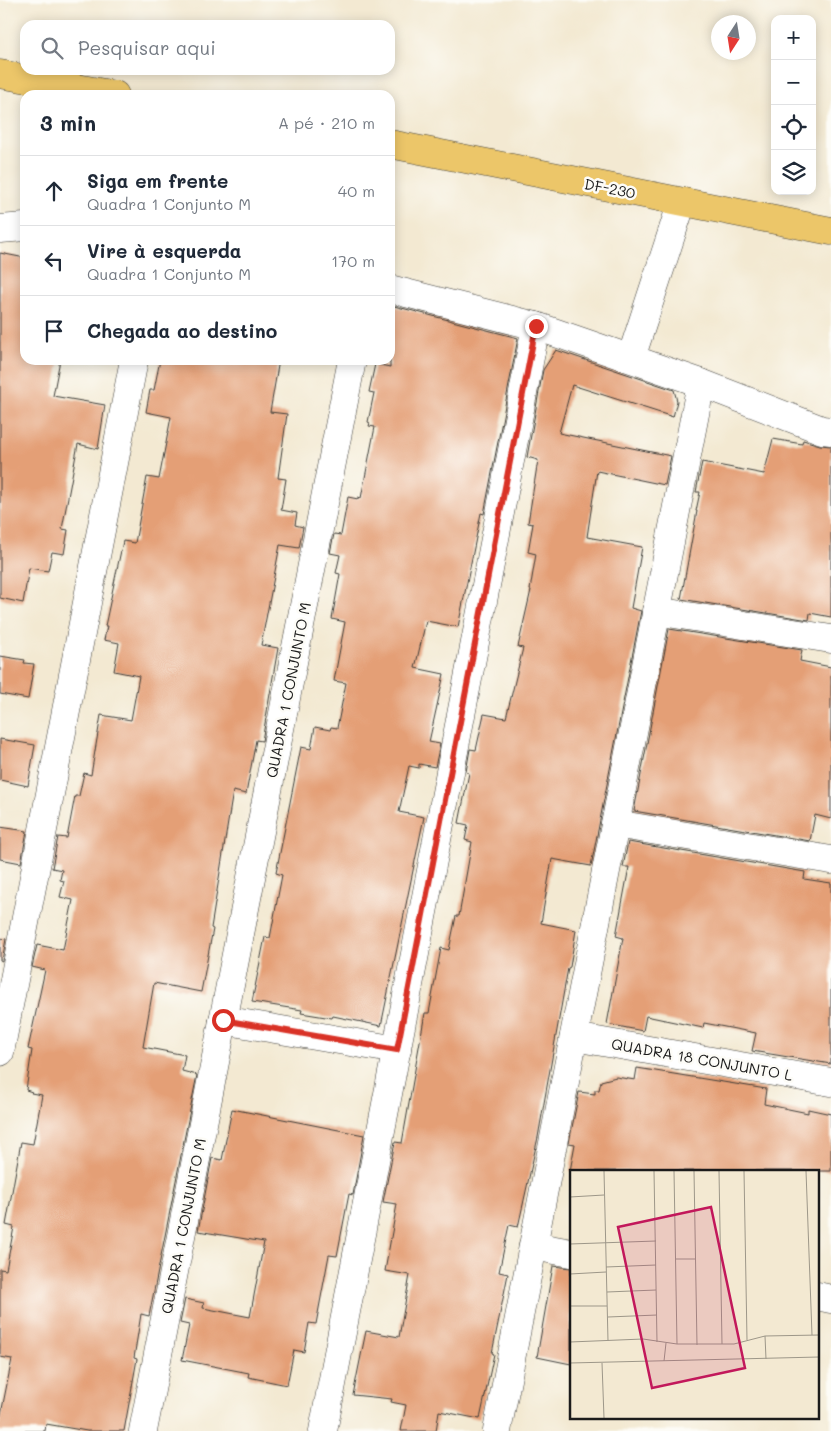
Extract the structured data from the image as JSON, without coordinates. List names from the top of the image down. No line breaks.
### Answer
{"streets":{"main road":["DF-230"],"street":["QUADRA 1 CONJUNTO M","QUADRA 18 CONJUNTO L"]},"north":"bottom","page":{"map_buttons":["+","−"],"search":"Pesquisar aqui","heading":["3 min","A pé · 210 m"],"list":[["Siga em frente","Quadra 1 Conjunto M","40 m"],["Vire à esquerda","Quadra 1 Conjunto M","170 m"],"Chegada ao destino"]}}
